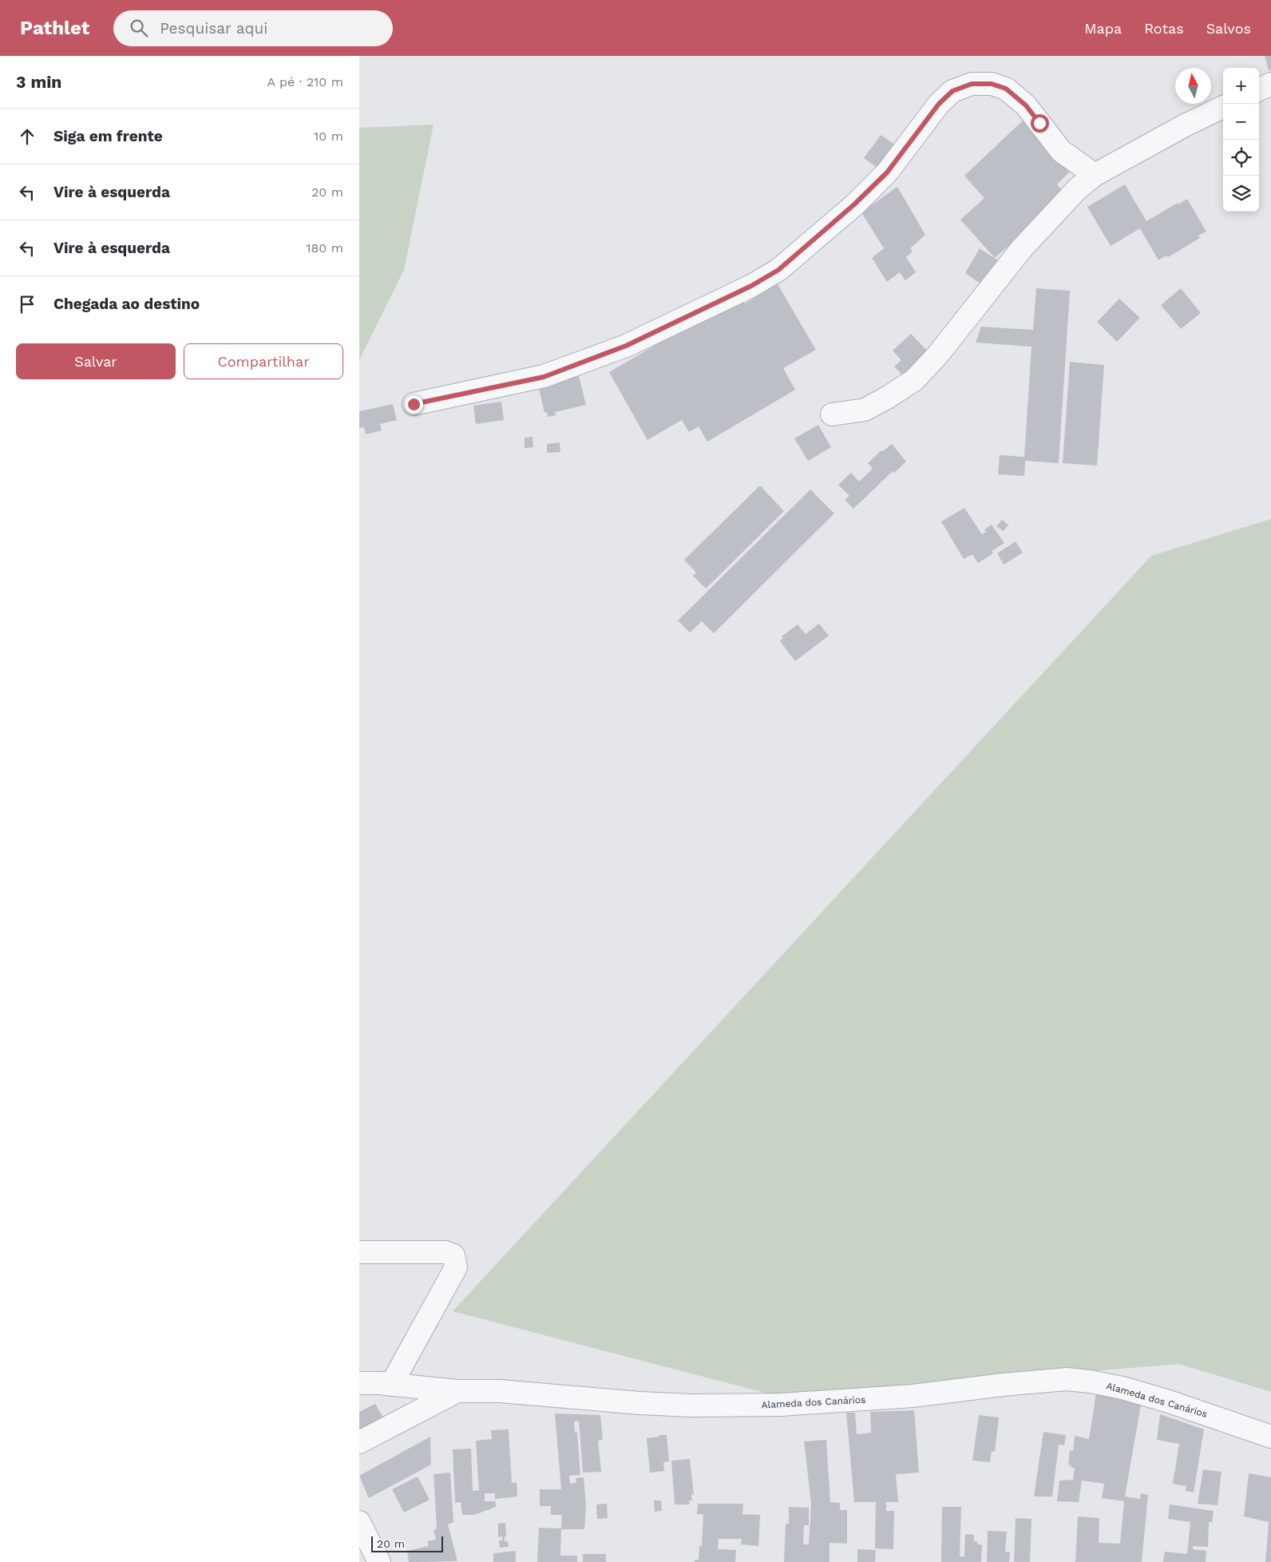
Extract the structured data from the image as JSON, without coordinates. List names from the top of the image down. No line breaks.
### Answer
{"streets":{"street":["Alameda dos Canários"]},"scale_bar":"20 m","north":"top","page":{"header":"Pathlet","search":"Pesquisar aqui","nav":["Mapa","Rotas","Salvos"],"heading":["3 min","A pé · 210 m"],"map_buttons":["+","−"],"list":[["Siga em frente","10 m"],["Vire à esquerda","20 m"],["Vire à esquerda","180 m"],"Chegada ao destino"],"buttons":["Salvar","Compartilhar"],"scale":"20 m"}}
